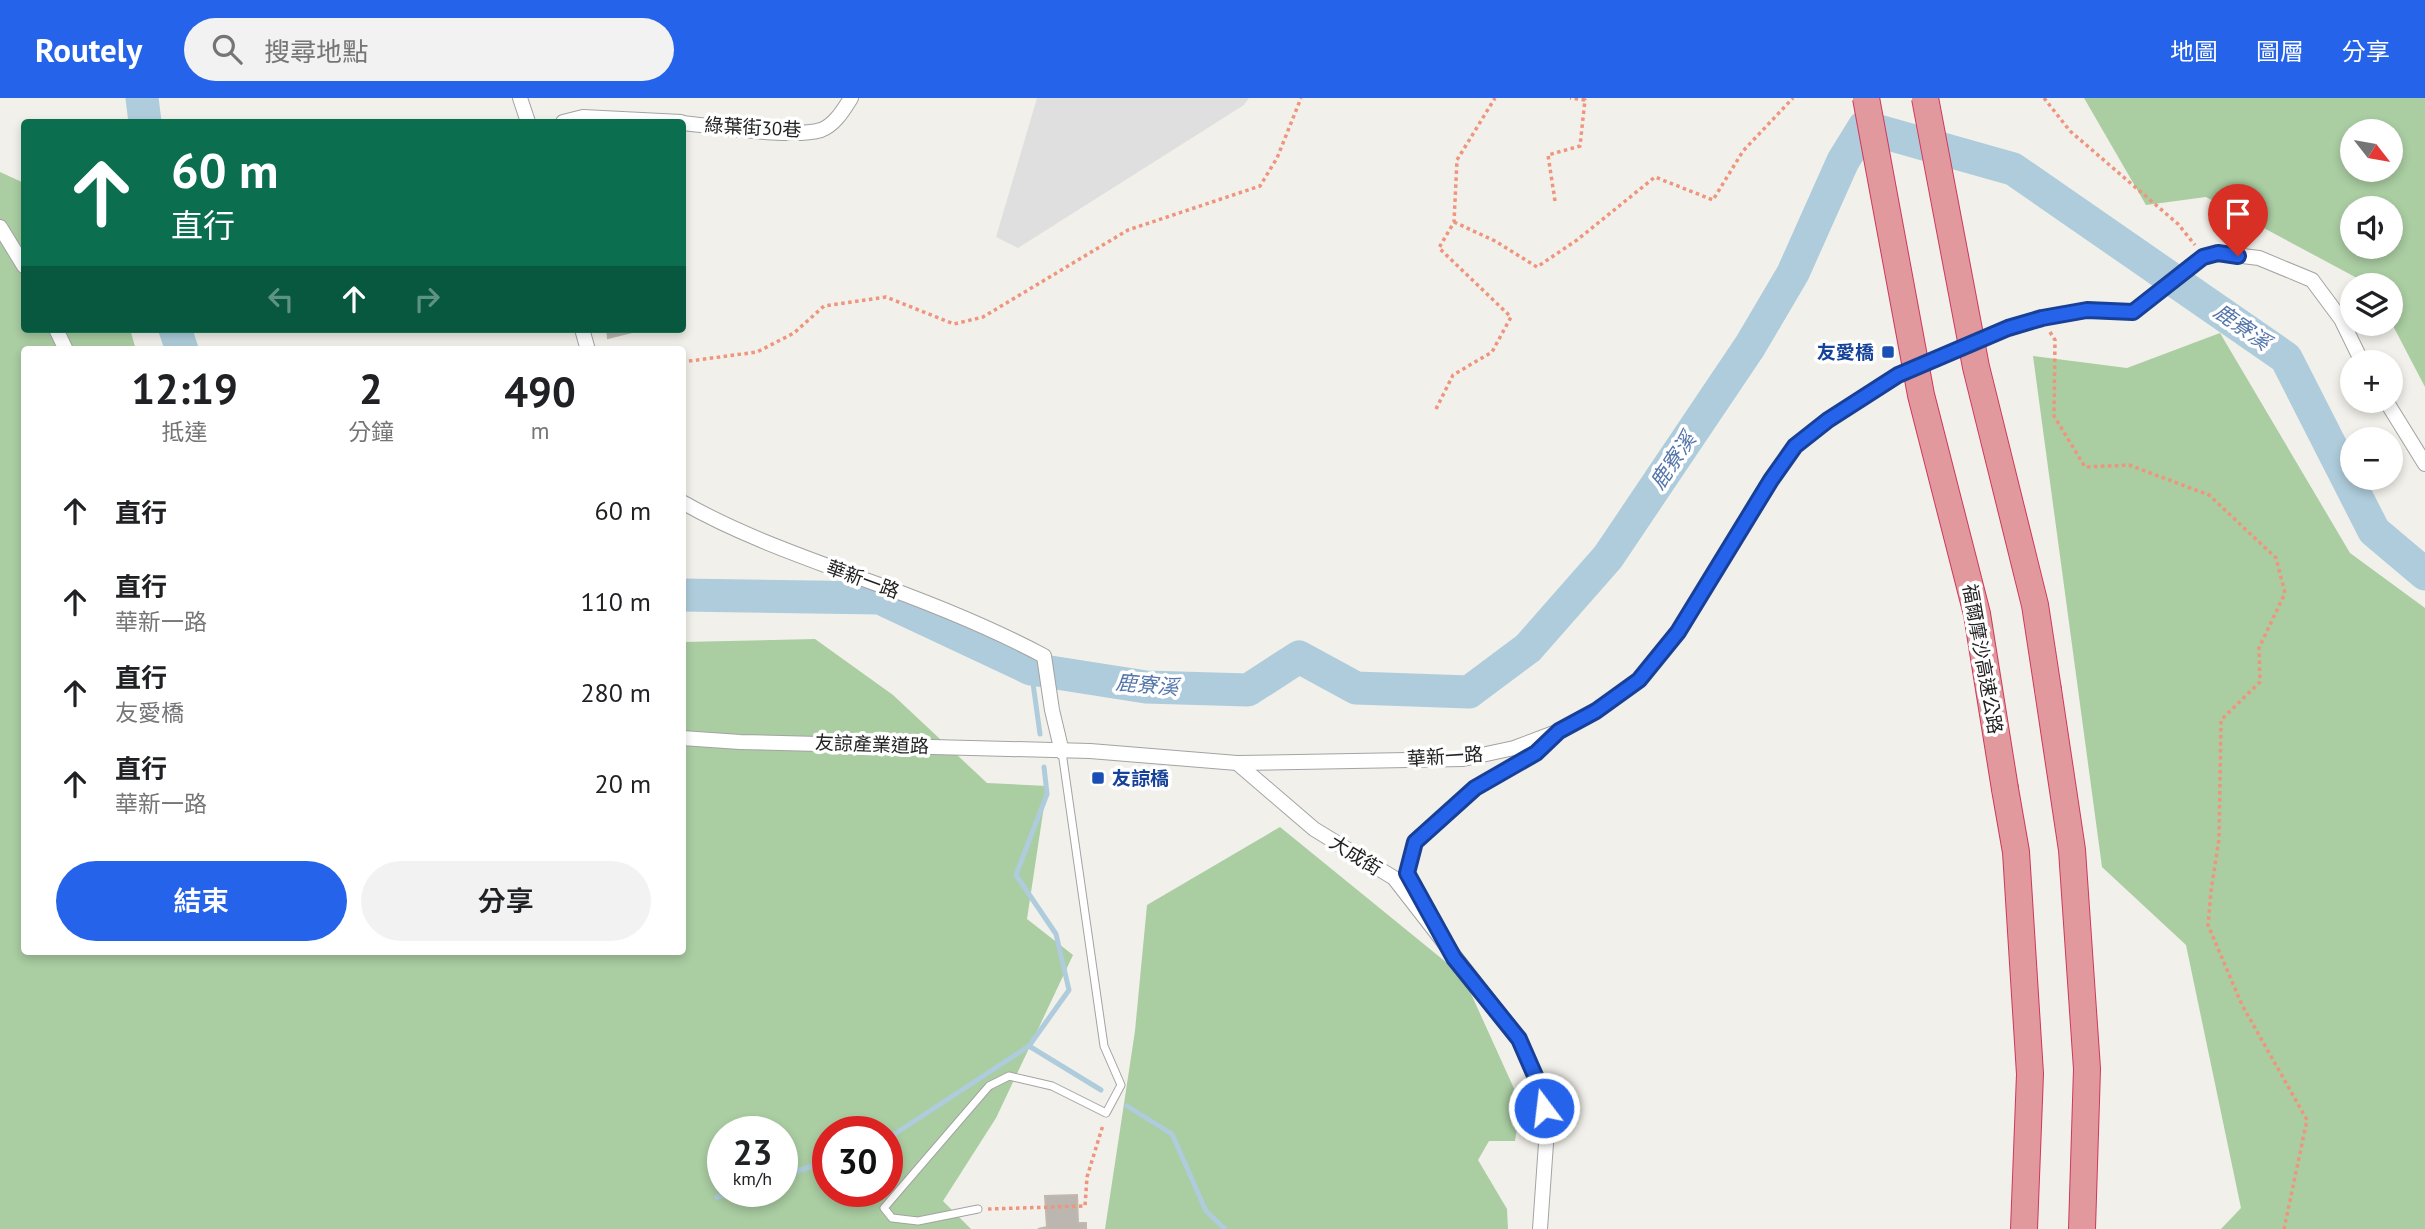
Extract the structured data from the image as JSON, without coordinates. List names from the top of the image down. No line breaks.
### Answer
{"streets":{"highway":["福爾摩沙高速公路"],"street":["綠葉街30巷","華新一路","友諒產業道路","大成街"]},"crossings":[["華新一路","友諒產業道路"],["華新一路","大成街"]],"water":["鹿寮溪"],"places":{"transit":["友愛橋","友諒橋"]},"north":"bottom right","page":{"header":"Routely","search":"搜尋地點","nav":["地圖","圖層","分享"],"map_buttons":["+","−"],"turn":["60 m","直行"],"eta":["12:19","抵達","2","分鐘","490","m"],"list":[{"name":"直行","value":"60 m"},{"name":"直行","note":"華新一路","value":"110 m"},{"name":"直行","note":"友愛橋","value":"280 m"},{"name":"直行","note":"華新一路","value":"20 m"}],"buttons":["結束","分享"],"speed":"23 km/h","limit":"30"}}
